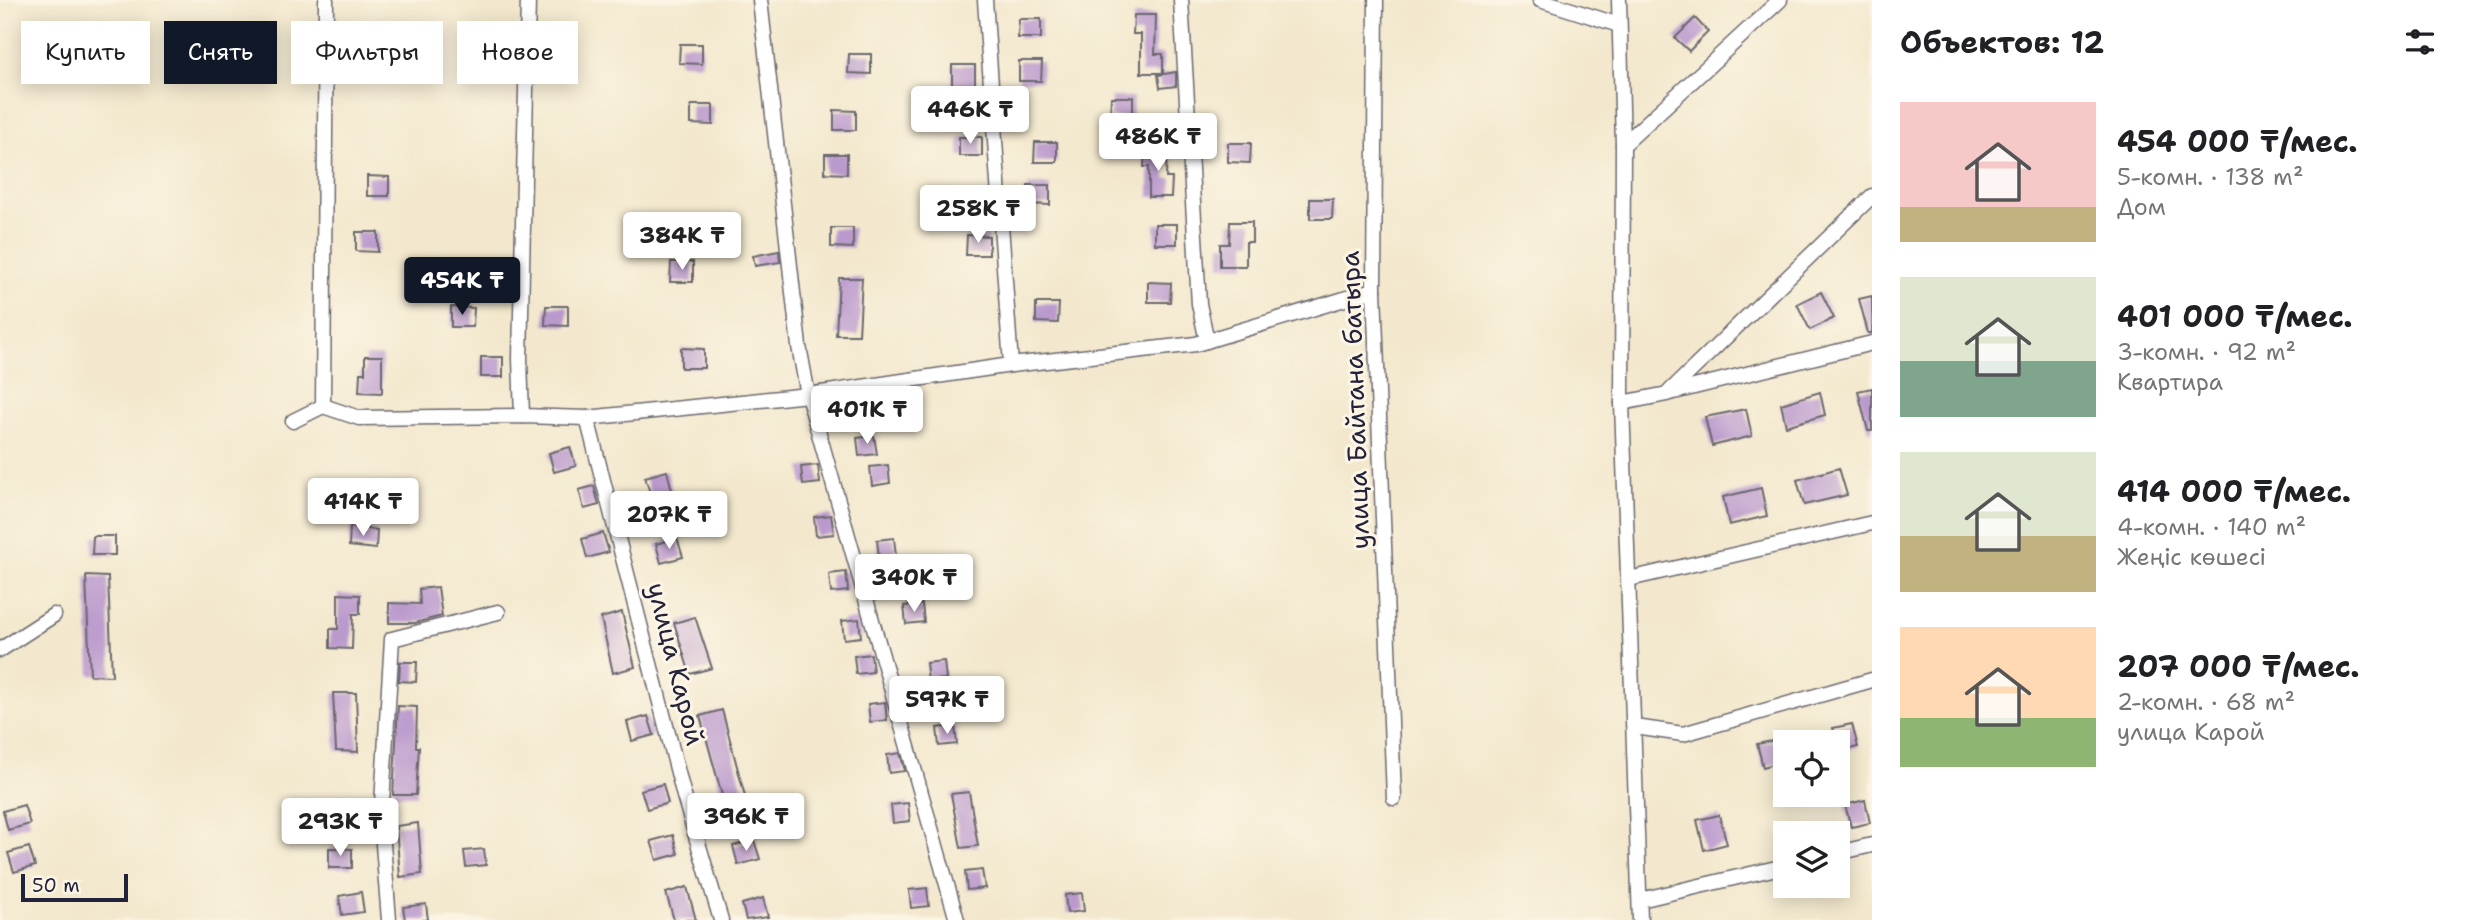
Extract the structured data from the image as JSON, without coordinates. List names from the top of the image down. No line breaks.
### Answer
{"streets":{"street":["улица Байтана батыра","улица Карой"]},"scale_bar":"50 m","page":{"heading":"Объектов: 12","chip":["Купить","Снять","Фильтры","Новое"],"list":[{"name":"454 000 ₸/мес.","note":"5-комн. · 138 m² · Дом"},{"name":"401 000 ₸/мес.","note":"3-комн. · 92 m² · Квартира"},{"name":"414 000 ₸/мес.","note":"4-комн. · 140 m² · Жеңіс көшесі"},{"name":"207 000 ₸/мес.","note":"2-комн. · 68 m² · улица Карой"}],"price":["446K ₸","486K ₸","258K ₸","384K ₸","454K ₸","401K ₸","414K ₸","207K ₸","340K ₸","597K ₸","396K ₸","293K ₸"],"scale":"50 m"}}
